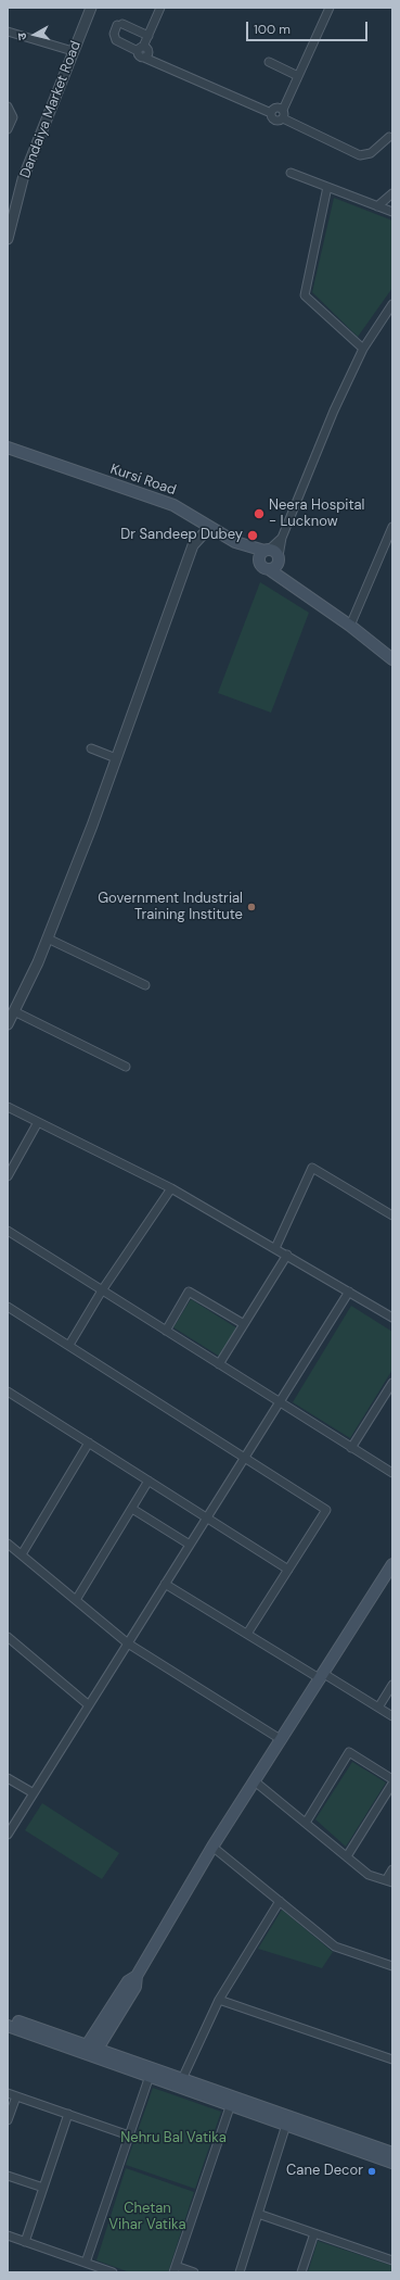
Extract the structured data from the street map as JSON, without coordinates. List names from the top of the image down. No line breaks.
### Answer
{"streets":{"main road":["Kursi Road"],"street":["Dandaiya Market Road"]},"parks":["Nehru Bal Vatika","Chetan Vihar Vatika"],"places":["Neera Hospital - Lucknow","Dr Sandeep Dubey","Government Industrial Training Institute","Cane Decor"],"scale_bar":"100 m","north":"left"}
